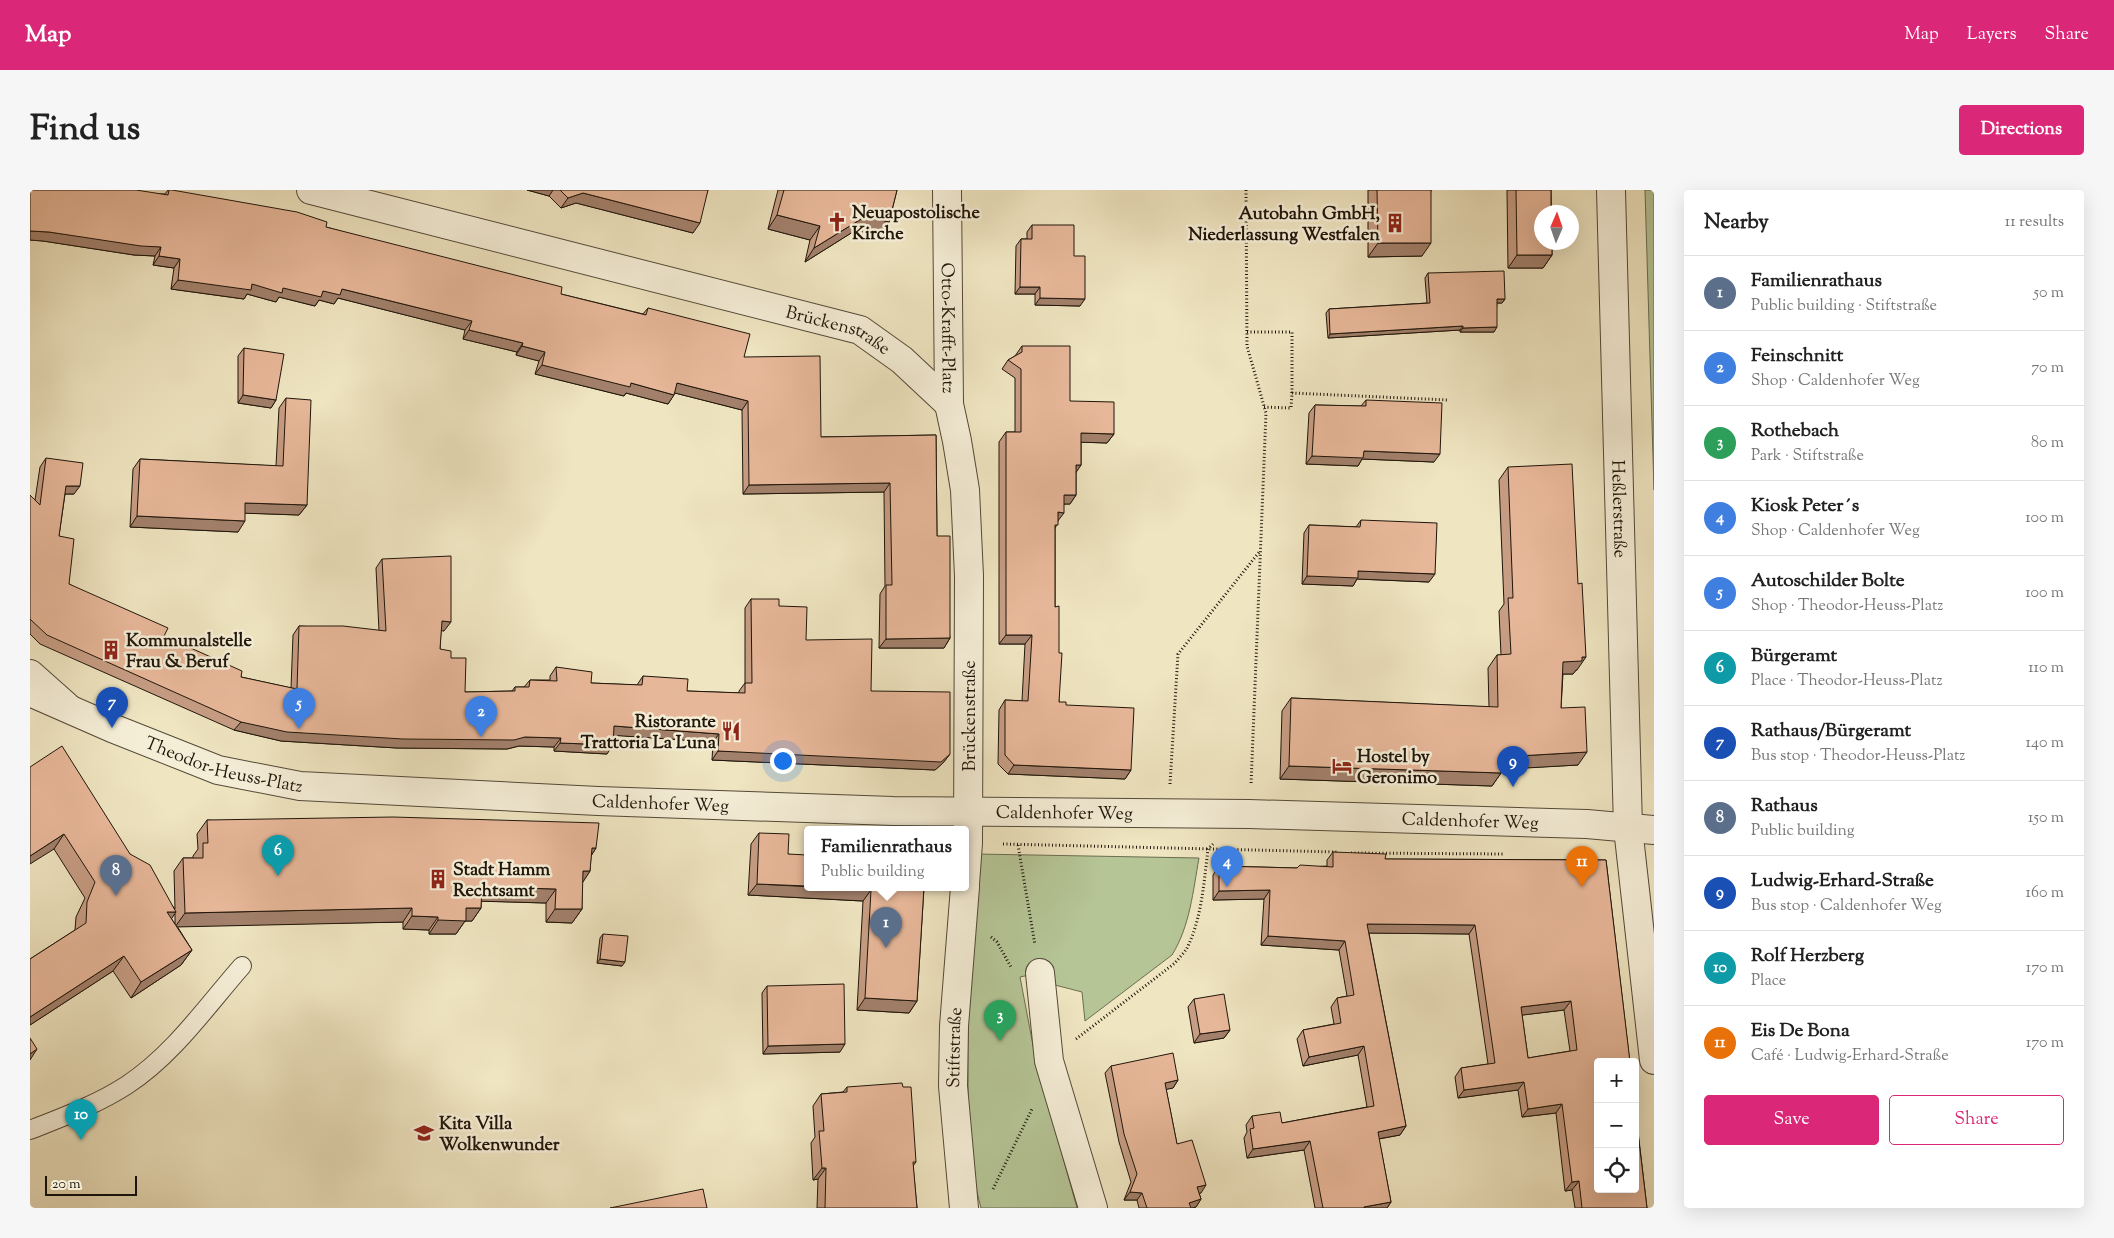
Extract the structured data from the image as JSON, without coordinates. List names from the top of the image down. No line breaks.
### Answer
{"streets":{"street":["Otto-Krafft-Platz","Brückenstraße","Heßlerstraße","Theodor-Heuss-Platz","Caldenhofer Weg","Stiftstraße"]},"crossings":[["Otto-Krafft-Platz","Brückenstraße"],["Brückenstraße","Caldenhofer Weg"],["Brückenstraße","Stiftstraße"],["Heßlerstraße","Caldenhofer Weg"],["Theodor-Heuss-Platz","Caldenhofer Weg"],["Caldenhofer Weg","Stiftstraße"]],"places":{"church":["Neuapostolische Kirche"],"building":["Autobahn GmbH, Niederlassung Westfalen","Kommunalstelle Frau & Beruf","Stadt Hamm Rechtsamt"],"restaurant":["Ristorante Trattoria La Luna"],"hotel":["Hostel by Geronimo"],"school or university":["Kita Villa Wolkenwunder"]},"scale_bar":"20 m","north":"top","page":{"header":"Map","nav":["Map","Layers","Share"],"title":"Find us","buttons":["Directions",["Save","Share"]],"heading":["Nearby","11 results"],"list":[{"mark":"1","name":"Familienrathaus","note":"Public building · Stiftstraße","value":"50 m"},{"mark":"2","name":"Feinschnitt","note":"Shop · Caldenhofer Weg","value":"70 m"},{"mark":"3","name":"Rothebach","note":"Park · Stiftstraße","value":"80 m"},{"mark":"4","name":"Kiosk Peter´s","note":"Shop · Caldenhofer Weg","value":"100 m"},{"mark":"5","name":"Autoschilder Bolte","note":"Shop · Theodor-Heuss-Platz","value":"100 m"},{"mark":"6","name":"Bürgeramt","note":"Place · Theodor-Heuss-Platz","value":"110 m"},{"mark":"7","name":"Rathaus/Bürgeramt","note":"Bus stop · Theodor-Heuss-Platz","value":"140 m"},{"mark":"8","name":"Rathaus","note":"Public building","value":"150 m"},{"mark":"9","name":"Ludwig-Erhard-Straße","note":"Bus stop · Caldenhofer Weg","value":"160 m"},{"mark":"10","name":"Rolf Herzberg","note":"Place","value":"170 m"},{"mark":"11","name":"Eis De Bona","note":"Café · Ludwig-Erhard-Straße","value":"170 m"}],"pins":["7","5","2","9","6","4","11","8","1","3","10"],"popup":["Familienrathaus","Public building"],"map_buttons":["+","−"],"scale":"20 m"}}
